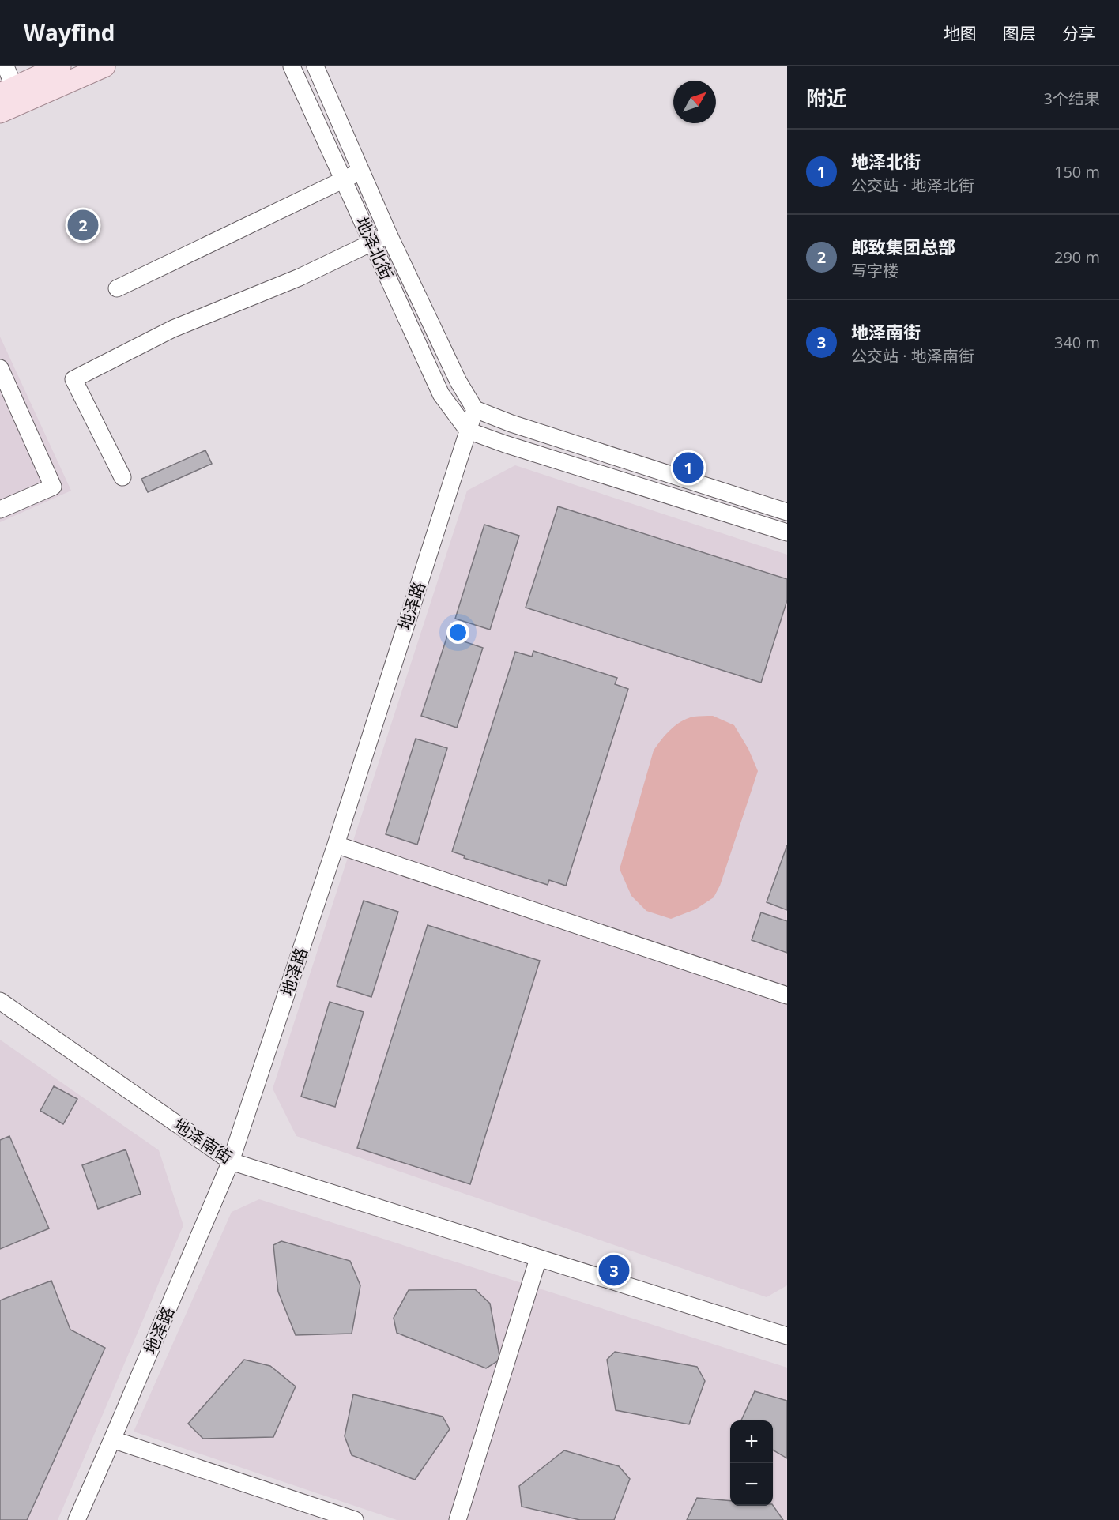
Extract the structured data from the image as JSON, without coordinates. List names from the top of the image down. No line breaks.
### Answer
{"streets":{"street":["地泽北街","地泽路","地泽南街"]},"crossings":[["地泽北街","地泽路"],["地泽路","地泽南街"]],"north":"top right","page":{"header":"Wayfind","nav":["地图","图层","分享"],"heading":["附近","3个结果"],"list":[{"mark":"1","name":"地泽北街","note":"公交站 · 地泽北街","value":"150 m"},{"mark":"2","name":"郎致集团总部","note":"写字楼","value":"290 m"},{"mark":"3","name":"地泽南街","note":"公交站 · 地泽南街","value":"340 m"}],"pins":["2","1","3"],"map_buttons":["+","−"]}}
